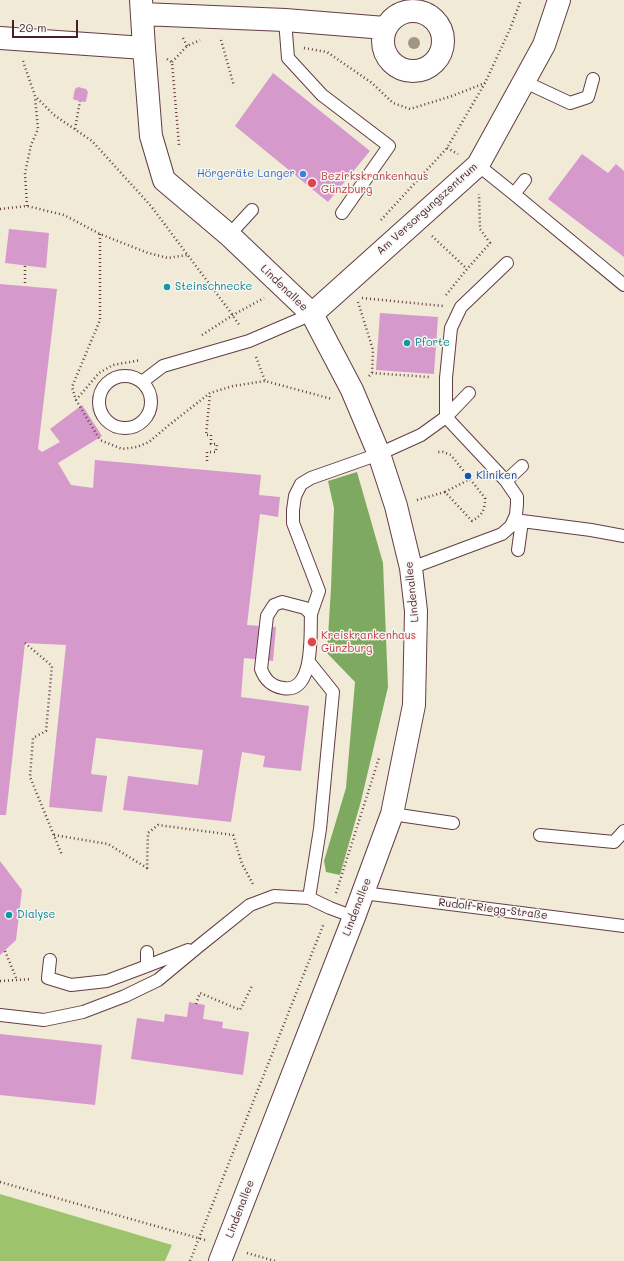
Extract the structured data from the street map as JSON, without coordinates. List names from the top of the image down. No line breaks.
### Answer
{"streets":{"street":["Am Versorgungszentrum","Lindenallee"],"lane":["Rudolf-Riegg-Straße"]},"crossings":[["Am Versorgungszentrum","Lindenallee"],["Lindenallee","Rudolf-Riegg-Straße"]],"places":["Hörgeräte Langer","Bezirkskrankenhaus Günzburg","Steinschnecke","Pforte","Kliniken","Kreiskrankenhaus Günzburg","Dialyse"],"scale_bar":"20 m"}
